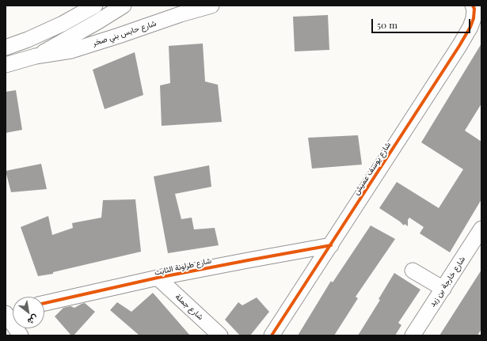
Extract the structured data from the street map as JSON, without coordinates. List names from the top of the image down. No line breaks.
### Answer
{"streets":{"street":["شارع حابس بني صخر","شارع يوسف عميش","شارع طراونة الثابت","شارع خارجة بن زيد","شارع جملة"]},"crossings":[["شارع يوسف عميش","شارع طراونة الثابت"],["شارع طراونة الثابت","شارع جملة"]],"scale_bar":"50 m","north":"bottom right"}
